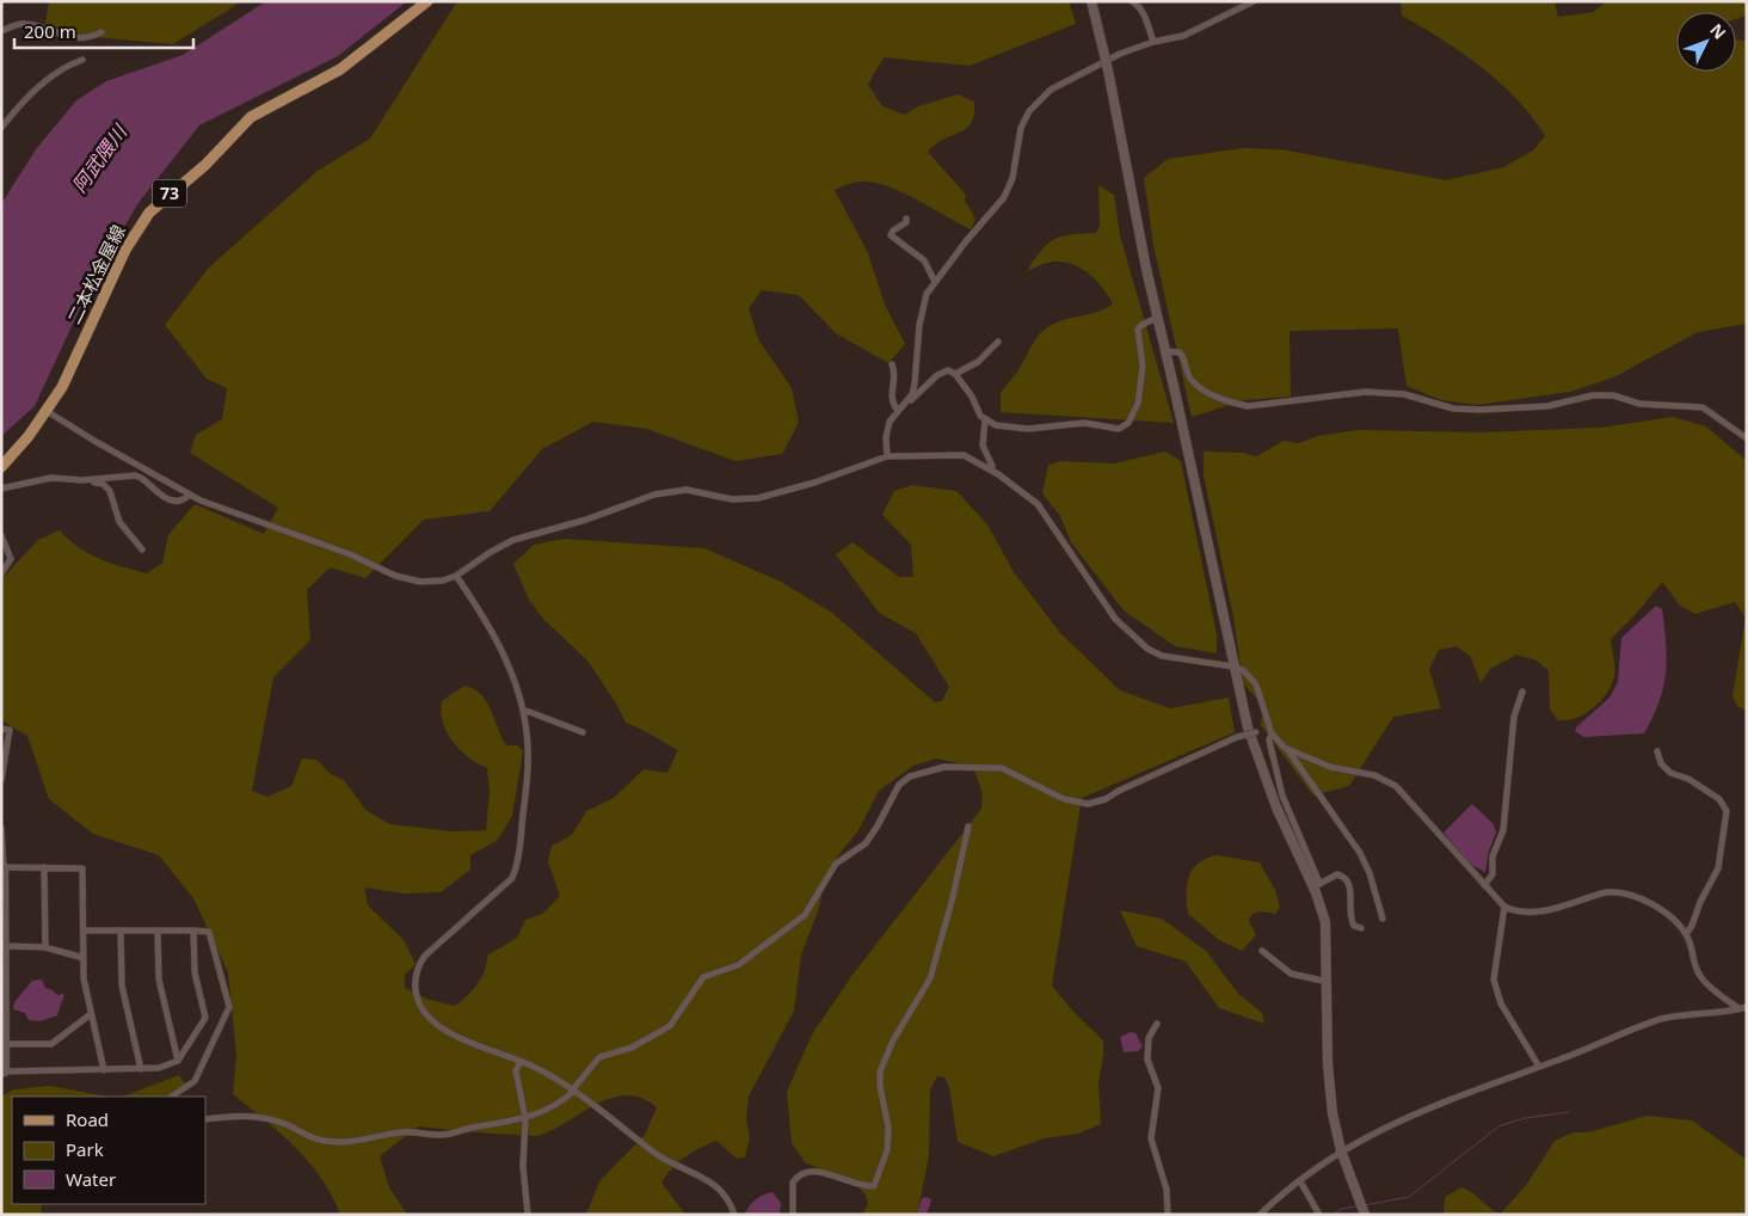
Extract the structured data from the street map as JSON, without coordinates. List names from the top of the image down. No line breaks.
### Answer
{"streets":{"main road":["73","二本松金屋線"]},"water":["阿武隈川"],"legend":["Road","Park","Water"],"scale_bar":"200 m","north":"top right"}
